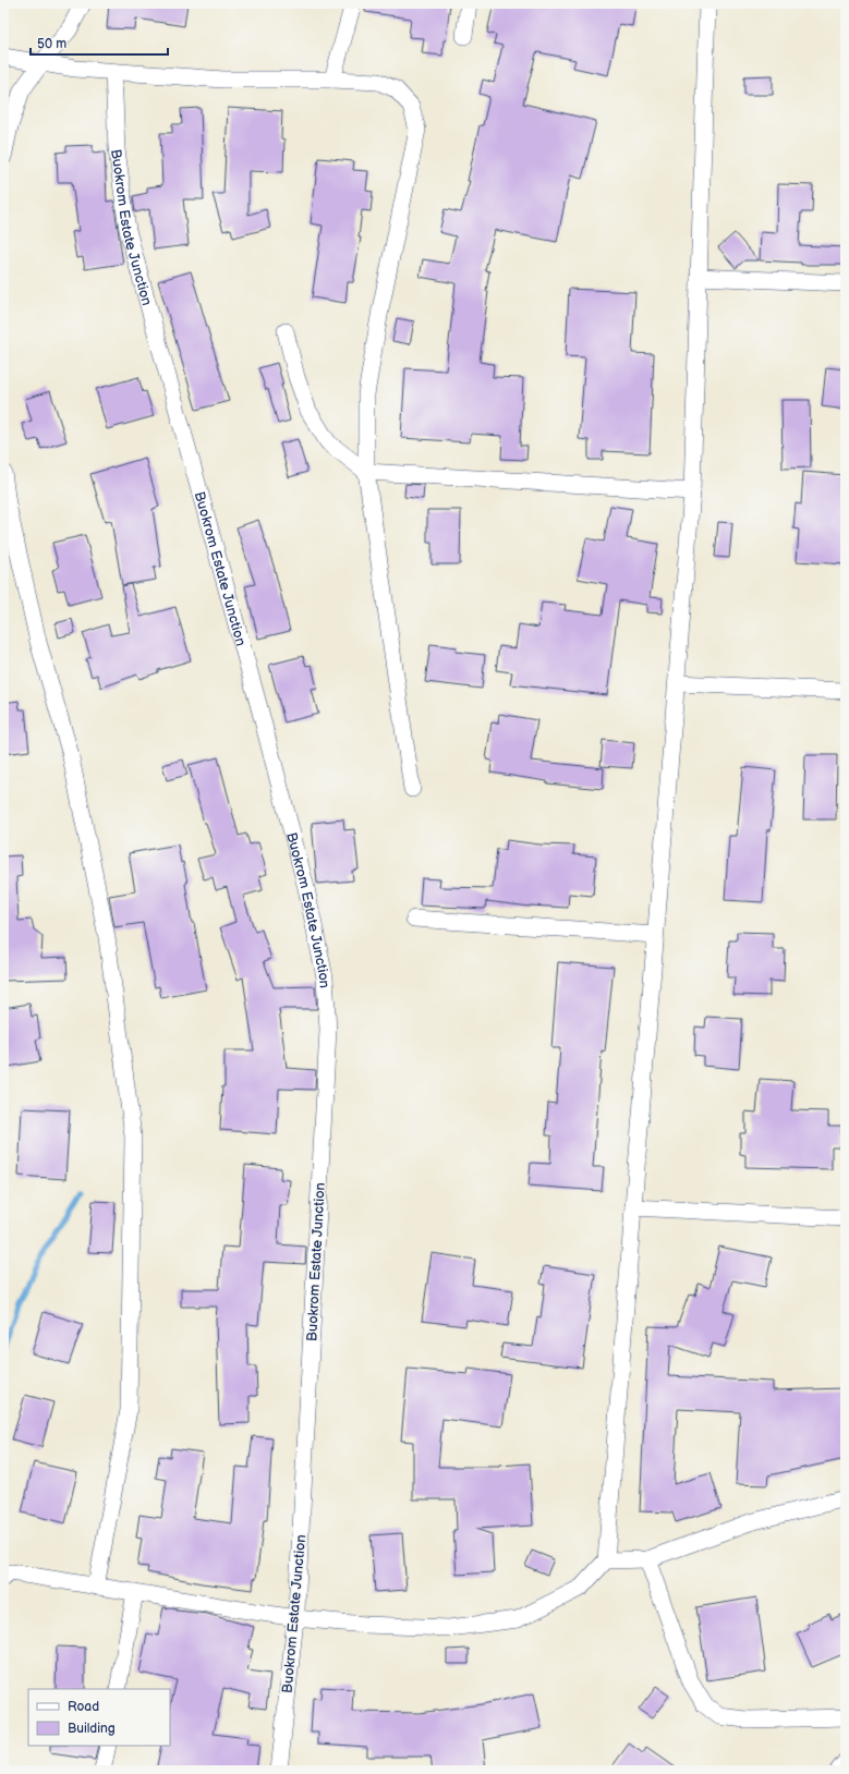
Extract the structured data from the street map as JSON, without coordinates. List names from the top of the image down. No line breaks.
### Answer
{"streets":{"street":["Buokrom Estate Junction"]},"legend":["Road","Building"],"scale_bar":"50 m"}
